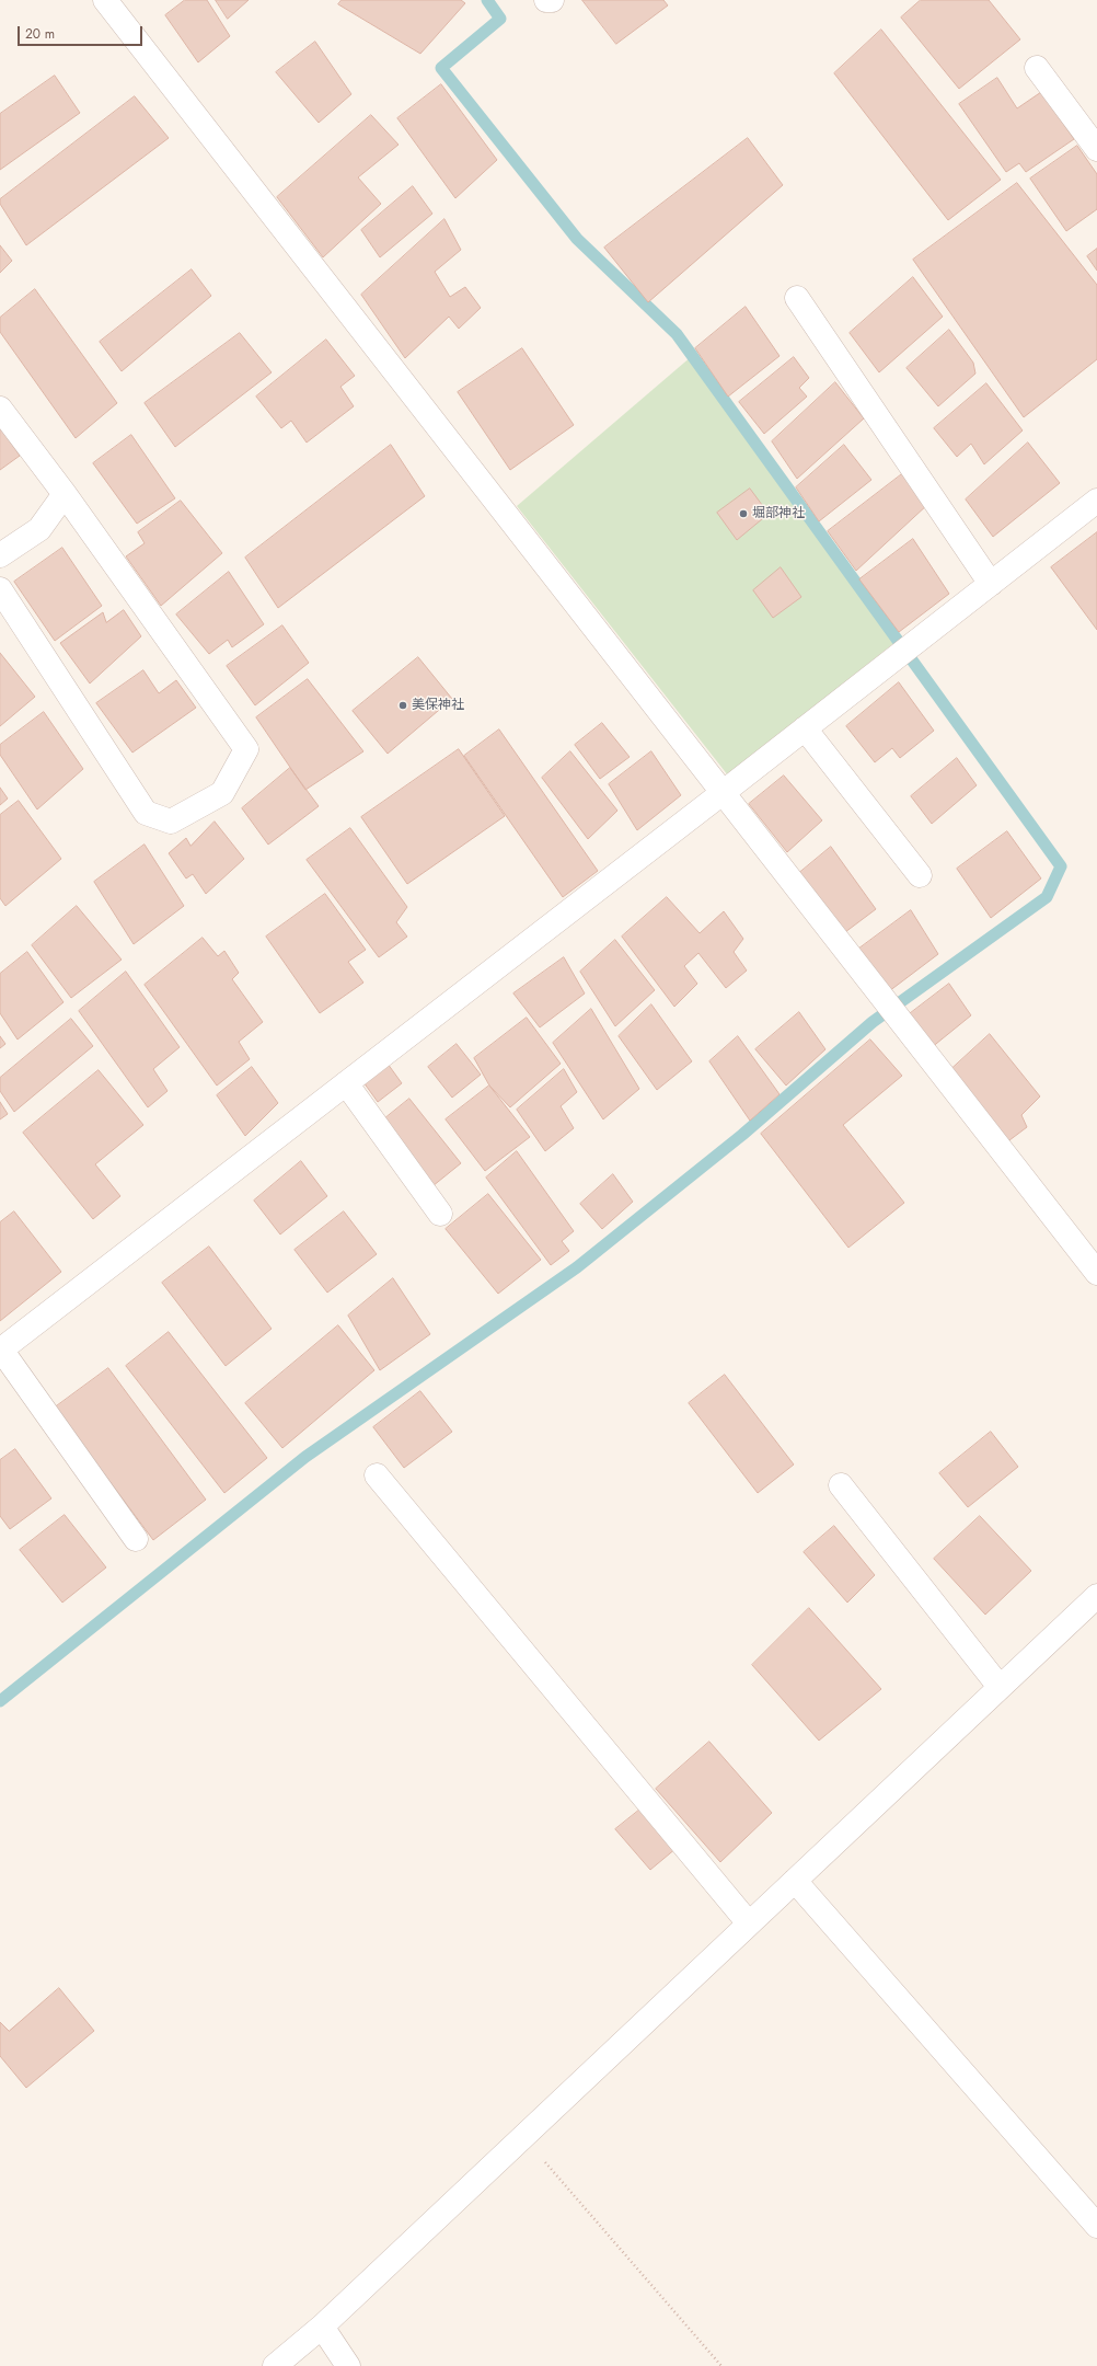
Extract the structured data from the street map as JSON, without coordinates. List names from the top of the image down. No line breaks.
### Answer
{"places":["堀部神社","美保神社"],"scale_bar":"20 m"}
